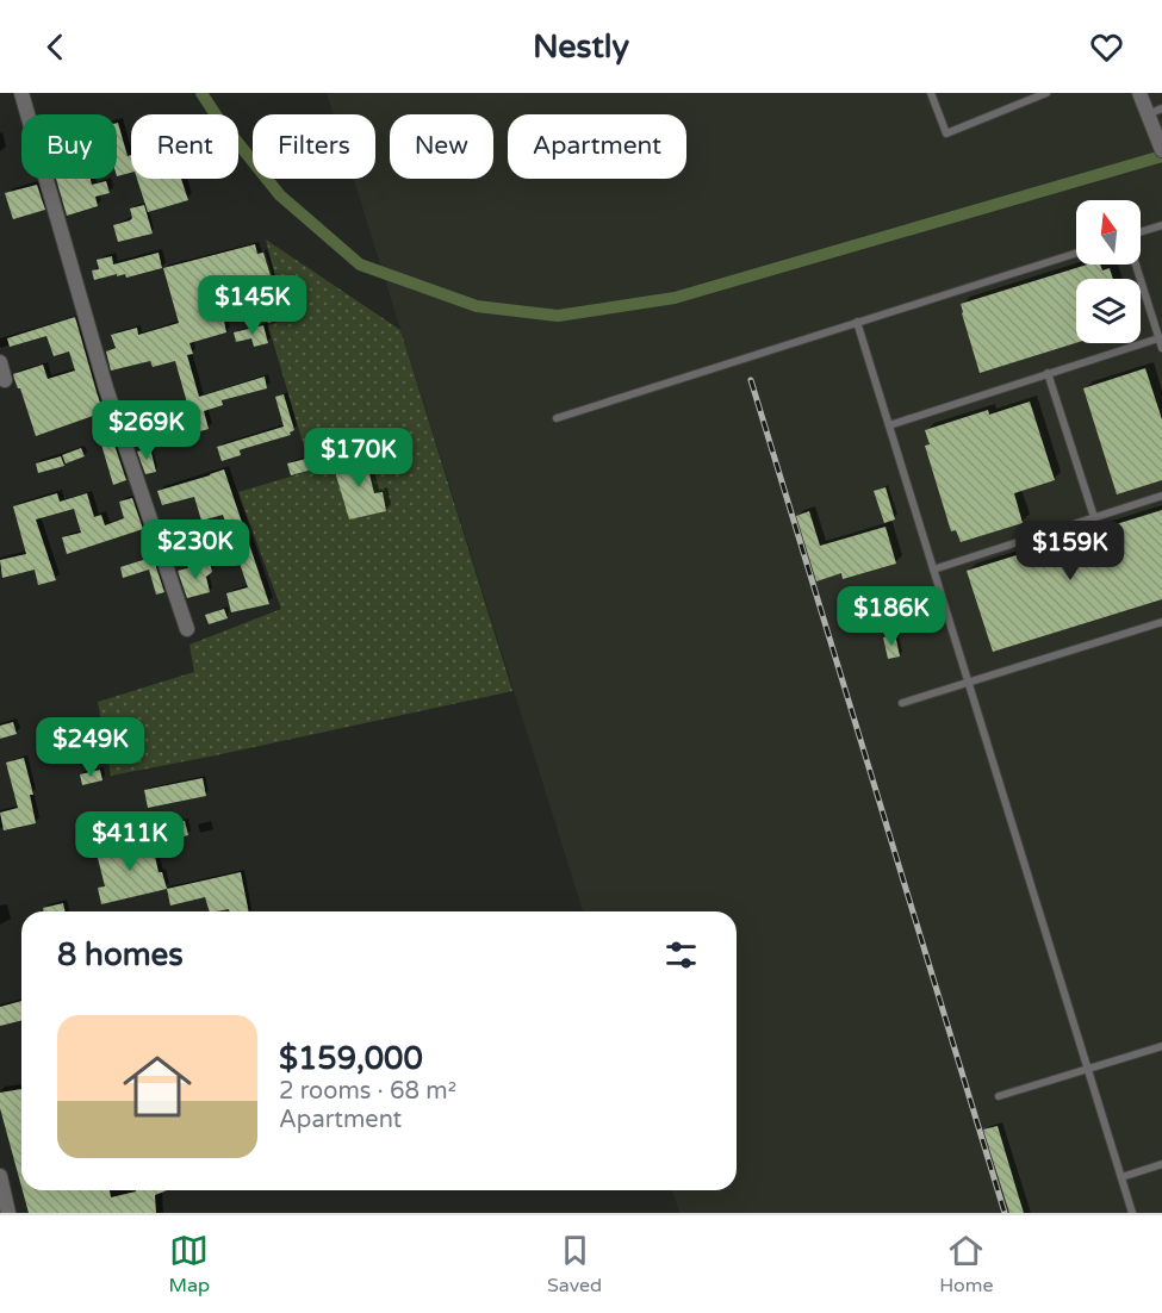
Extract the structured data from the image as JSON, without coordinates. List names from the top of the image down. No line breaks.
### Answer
{"north":"top","page":{"header":"Nestly","chip":["Buy","Rent","Filters","New","Apartment"],"price":["$145K","$269K","$170K","$230K","$159K","$186K","$249K","$411K"],"heading":"8 homes","list":[{"name":"$159,000","note":"2 rooms · 68 m² · Apartment"}],"tabs":["Map","Saved","Home"]}}
